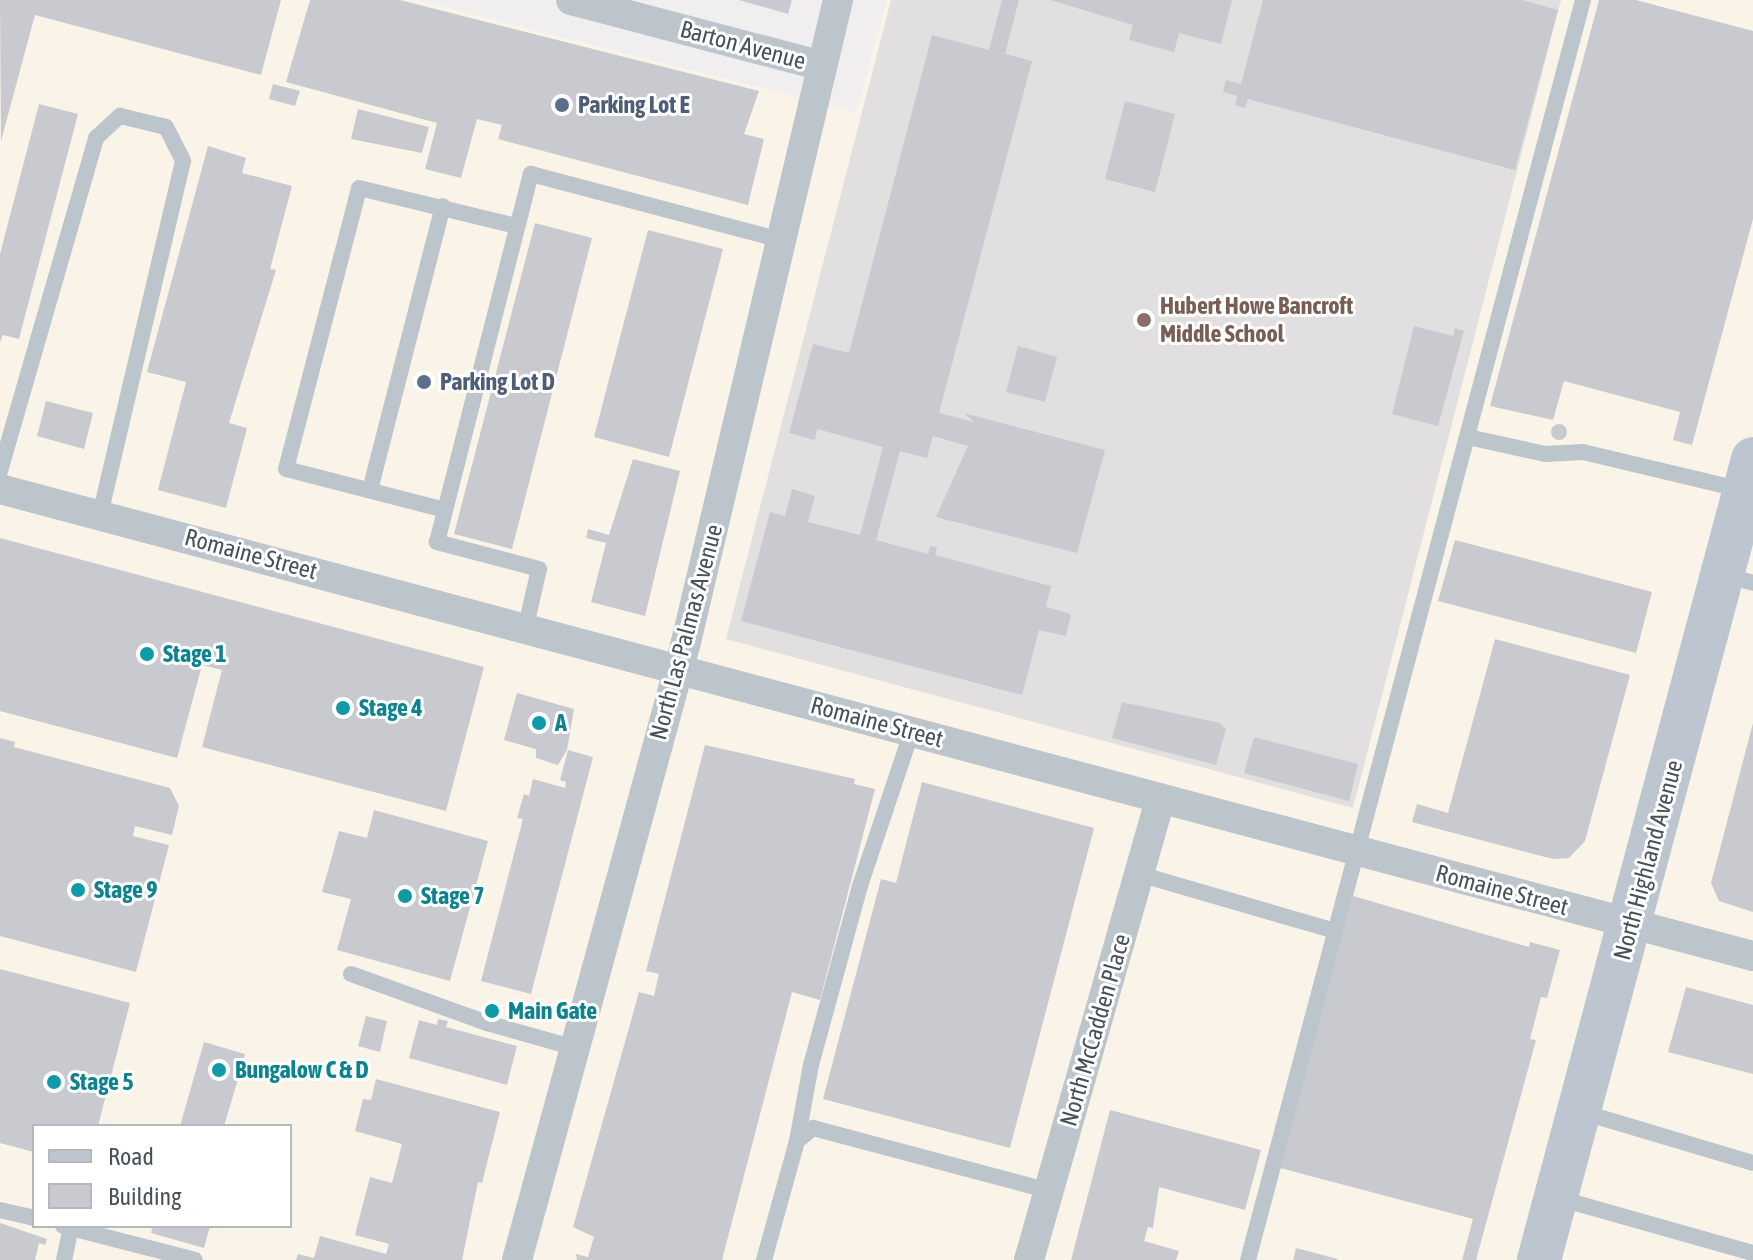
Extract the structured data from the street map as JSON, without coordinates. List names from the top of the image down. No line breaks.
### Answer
{"streets":{"main road":["North Highland Avenue"],"street":["Barton Avenue","Romaine Street","North Las Palmas Avenue","North McCadden Place"]},"crossings":[["Barton Avenue","North Las Palmas Avenue"],["Romaine Street","North Las Palmas Avenue"],["Romaine Street","North Highland Avenue"],["Romaine Street","North McCadden Place"]],"places":["Parking Lot E","Hubert Howe Bancroft Middle School","Parking Lot D","Stage 1","Stage 4","A","Stage 9","Stage 7","Main Gate","Bungalow C & D","Stage 5"],"legend":["Road","Building"]}
